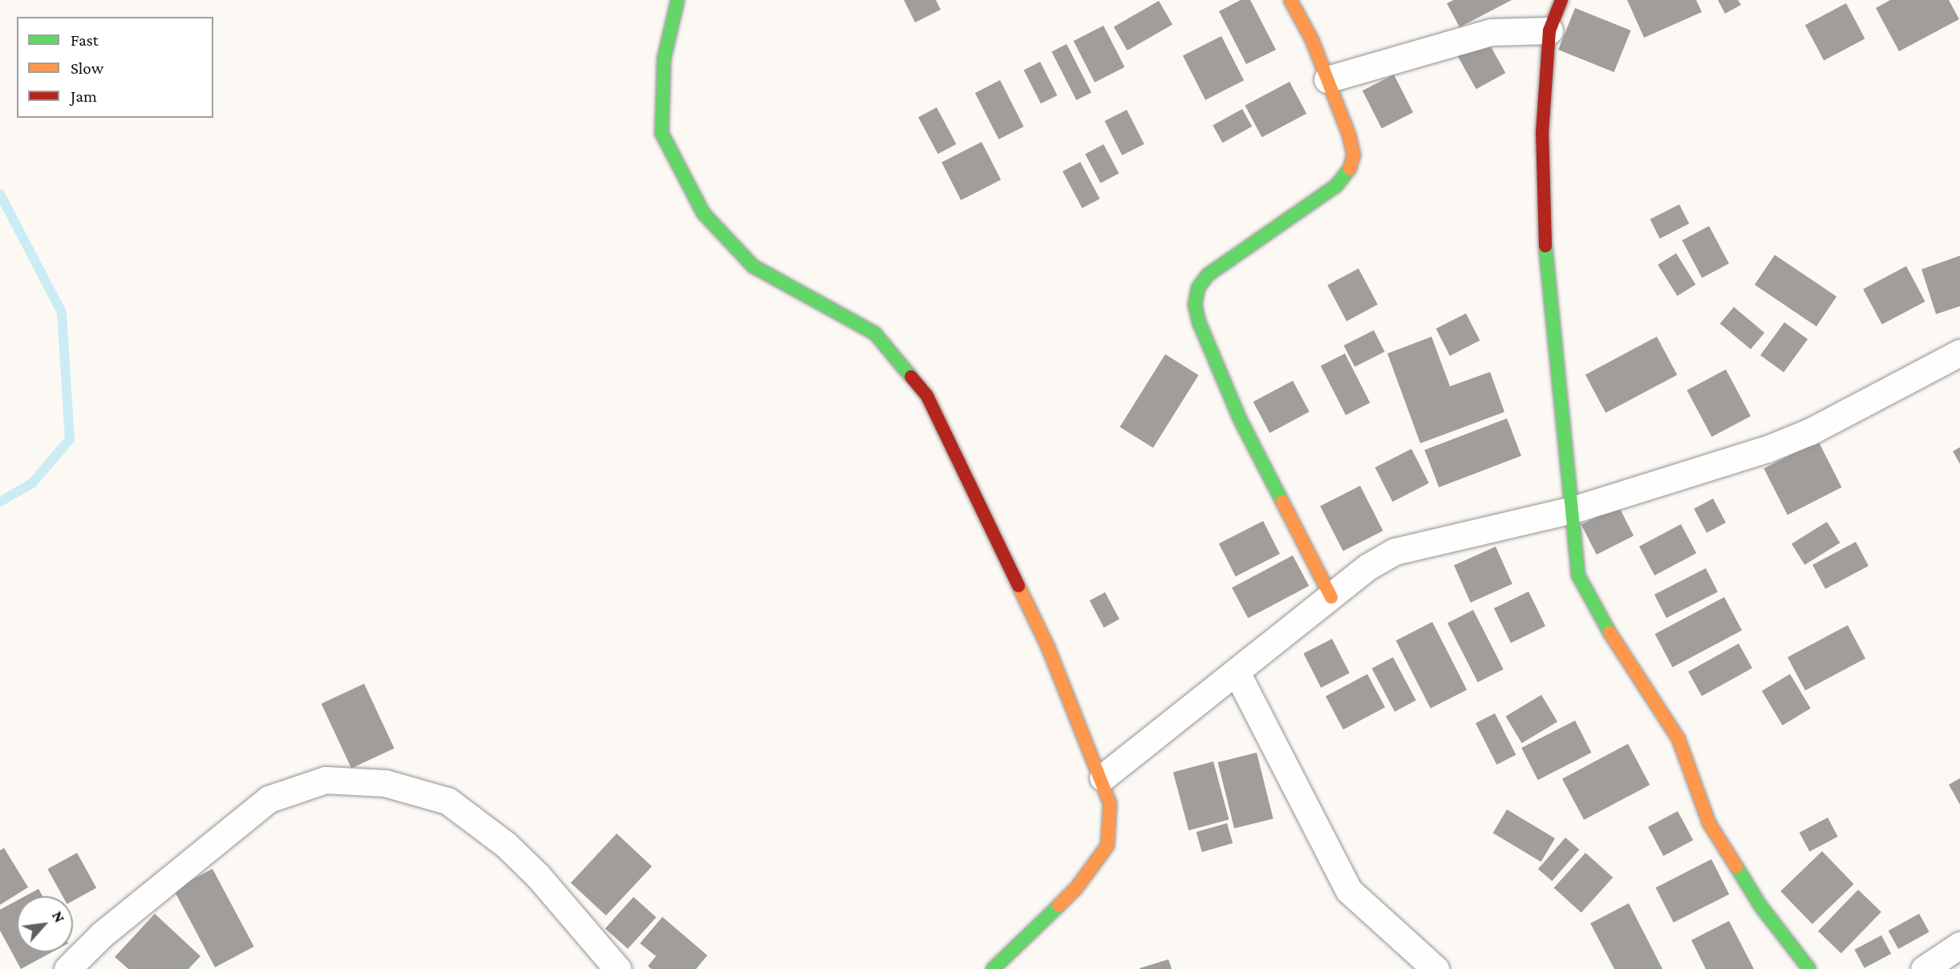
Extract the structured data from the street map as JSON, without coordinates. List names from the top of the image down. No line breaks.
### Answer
{"legend":["Fast","Slow","Jam"],"north":"top right"}
